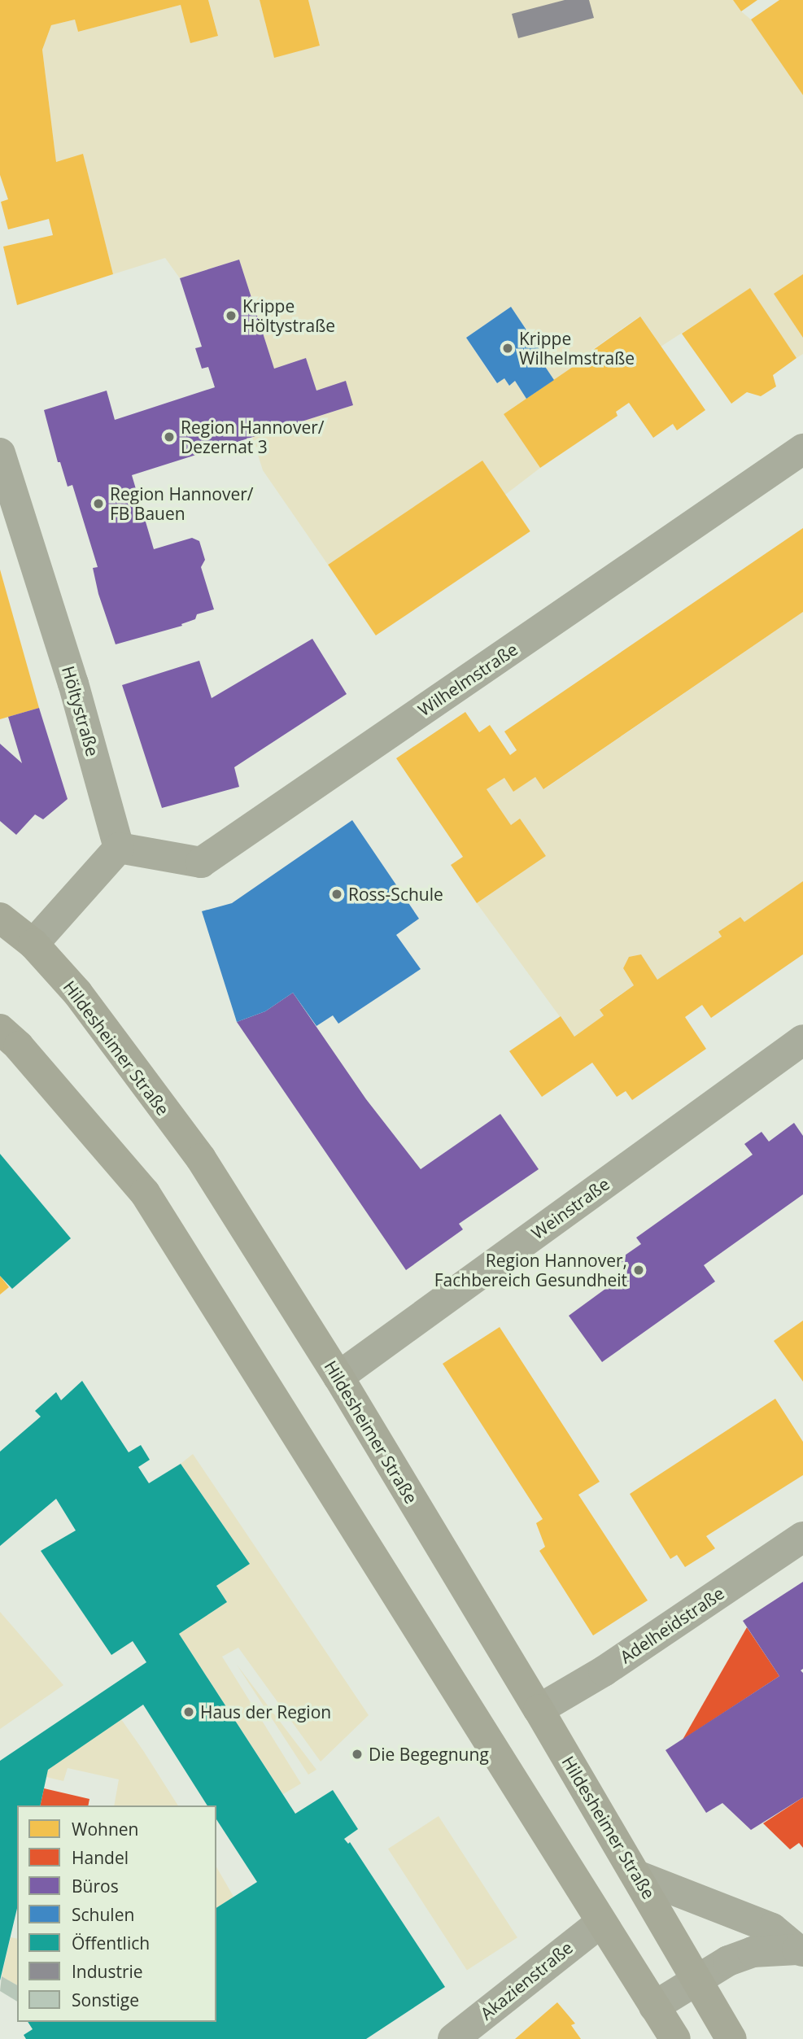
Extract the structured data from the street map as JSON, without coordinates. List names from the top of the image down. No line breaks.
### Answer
{"streets":{"main road":["Hildesheimer Straße"],"street":["Wilhelmstraße","Höltystraße","Weinstraße","Adelheidstraße","Akazienstraße"]},"crossings":[["Wilhelmstraße","Höltystraße"],["Hildesheimer Straße","Weinstraße"],["Hildesheimer Straße","Adelheidstraße"]],"places":["Krippe Höltystraße","Krippe Wilhelmstraße","Region Hannover/ Dezernat 3","Region Hannover/ FB Bauen","Ross-Schule","Region Hannover, Fachbereich Gesundheit","Haus der Region","Die Begegnung"],"legend":["Wohnen","Handel","Büros","Schulen","Öffentlich","Industrie","Sonstige"]}
